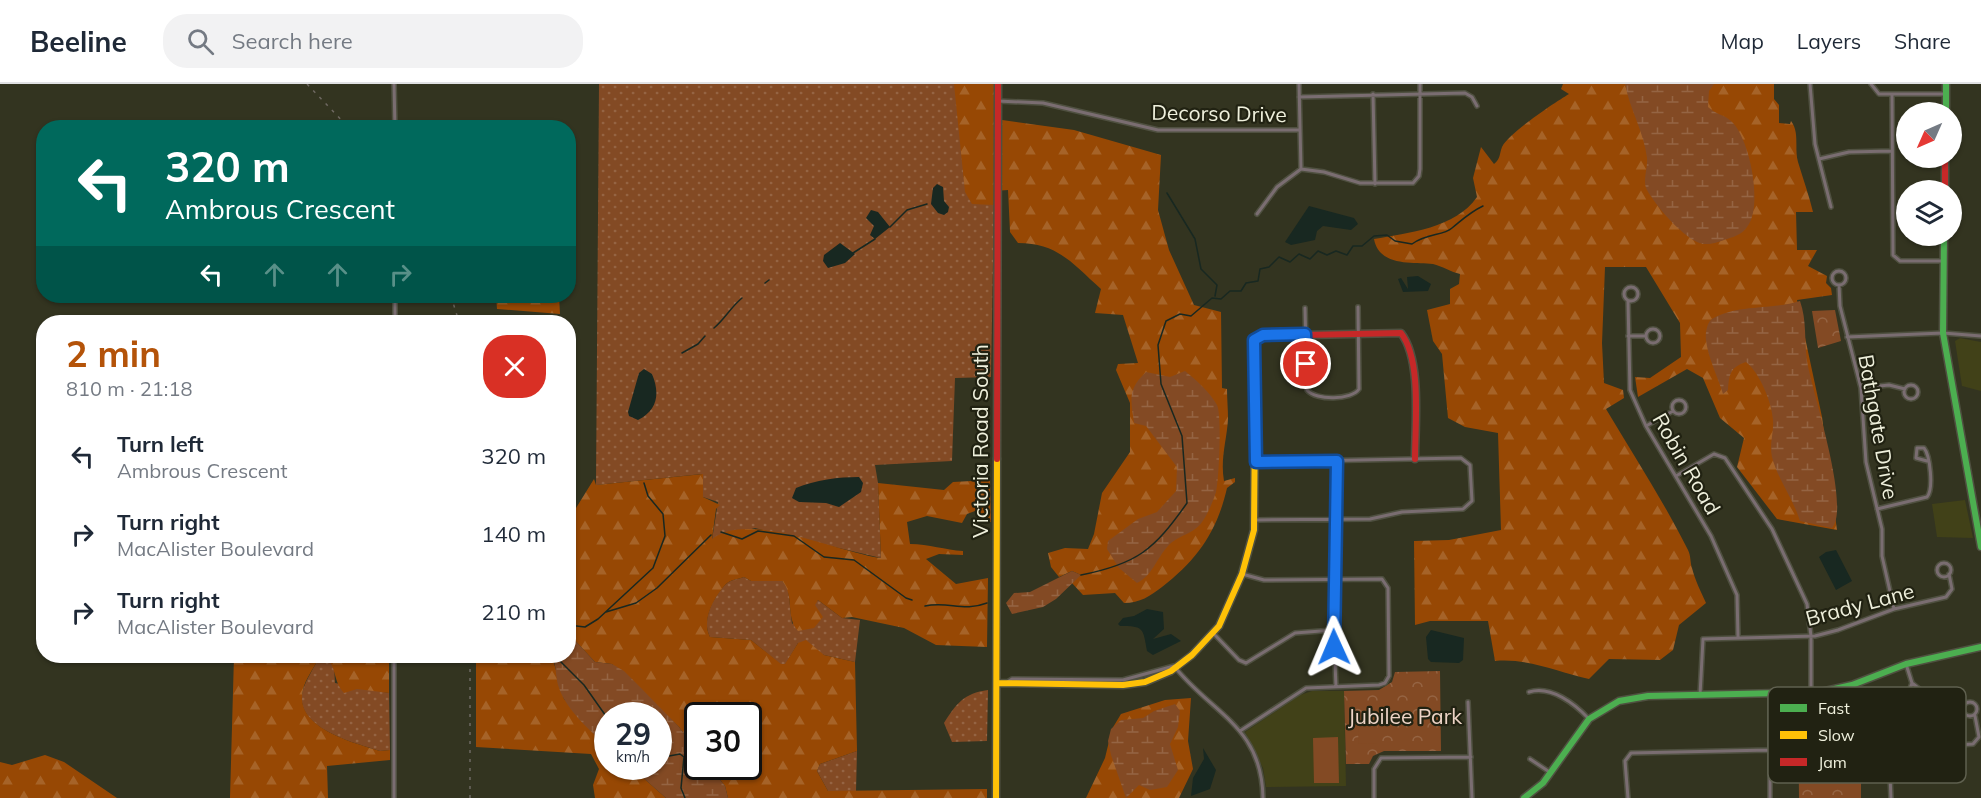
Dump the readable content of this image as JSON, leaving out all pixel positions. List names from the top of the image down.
{
  "streets": {
    "street": [
      "Decorso Drive",
      "Bathgate Drive",
      "Victoria Road South",
      "Robin Road",
      "Brady Lane"
    ]
  },
  "crossings": [
    ["Decorso Drive", "Victoria Road South"],
    ["Bathgate Drive", "Brady Lane"],
    ["Robin Road", "Brady Lane"]
  ],
  "parks": ["Jubilee Park"],
  "legend": ["Fast", "Slow", "Jam"],
  "north": "bottom left",
  "page": {
    "header": "Beeline",
    "search": "Search here",
    "nav": ["Map", "Layers", "Share"],
    "turn": ["320 m", "Ambrous Crescent"],
    "heading": ["2 min", "810 m · 21:18"],
    "list": [
      {
        "name": "Turn left",
        "note": "Ambrous Crescent",
        "value": "320 m"
      },
      {
        "name": "Turn right",
        "note": "MacAlister Boulevard",
        "value": "140 m"
      },
      {
        "name": "Turn right",
        "note": "MacAlister Boulevard",
        "value": "210 m"
      }
    ],
    "speed": "29 km/h",
    "limit": "30"
  }
}
